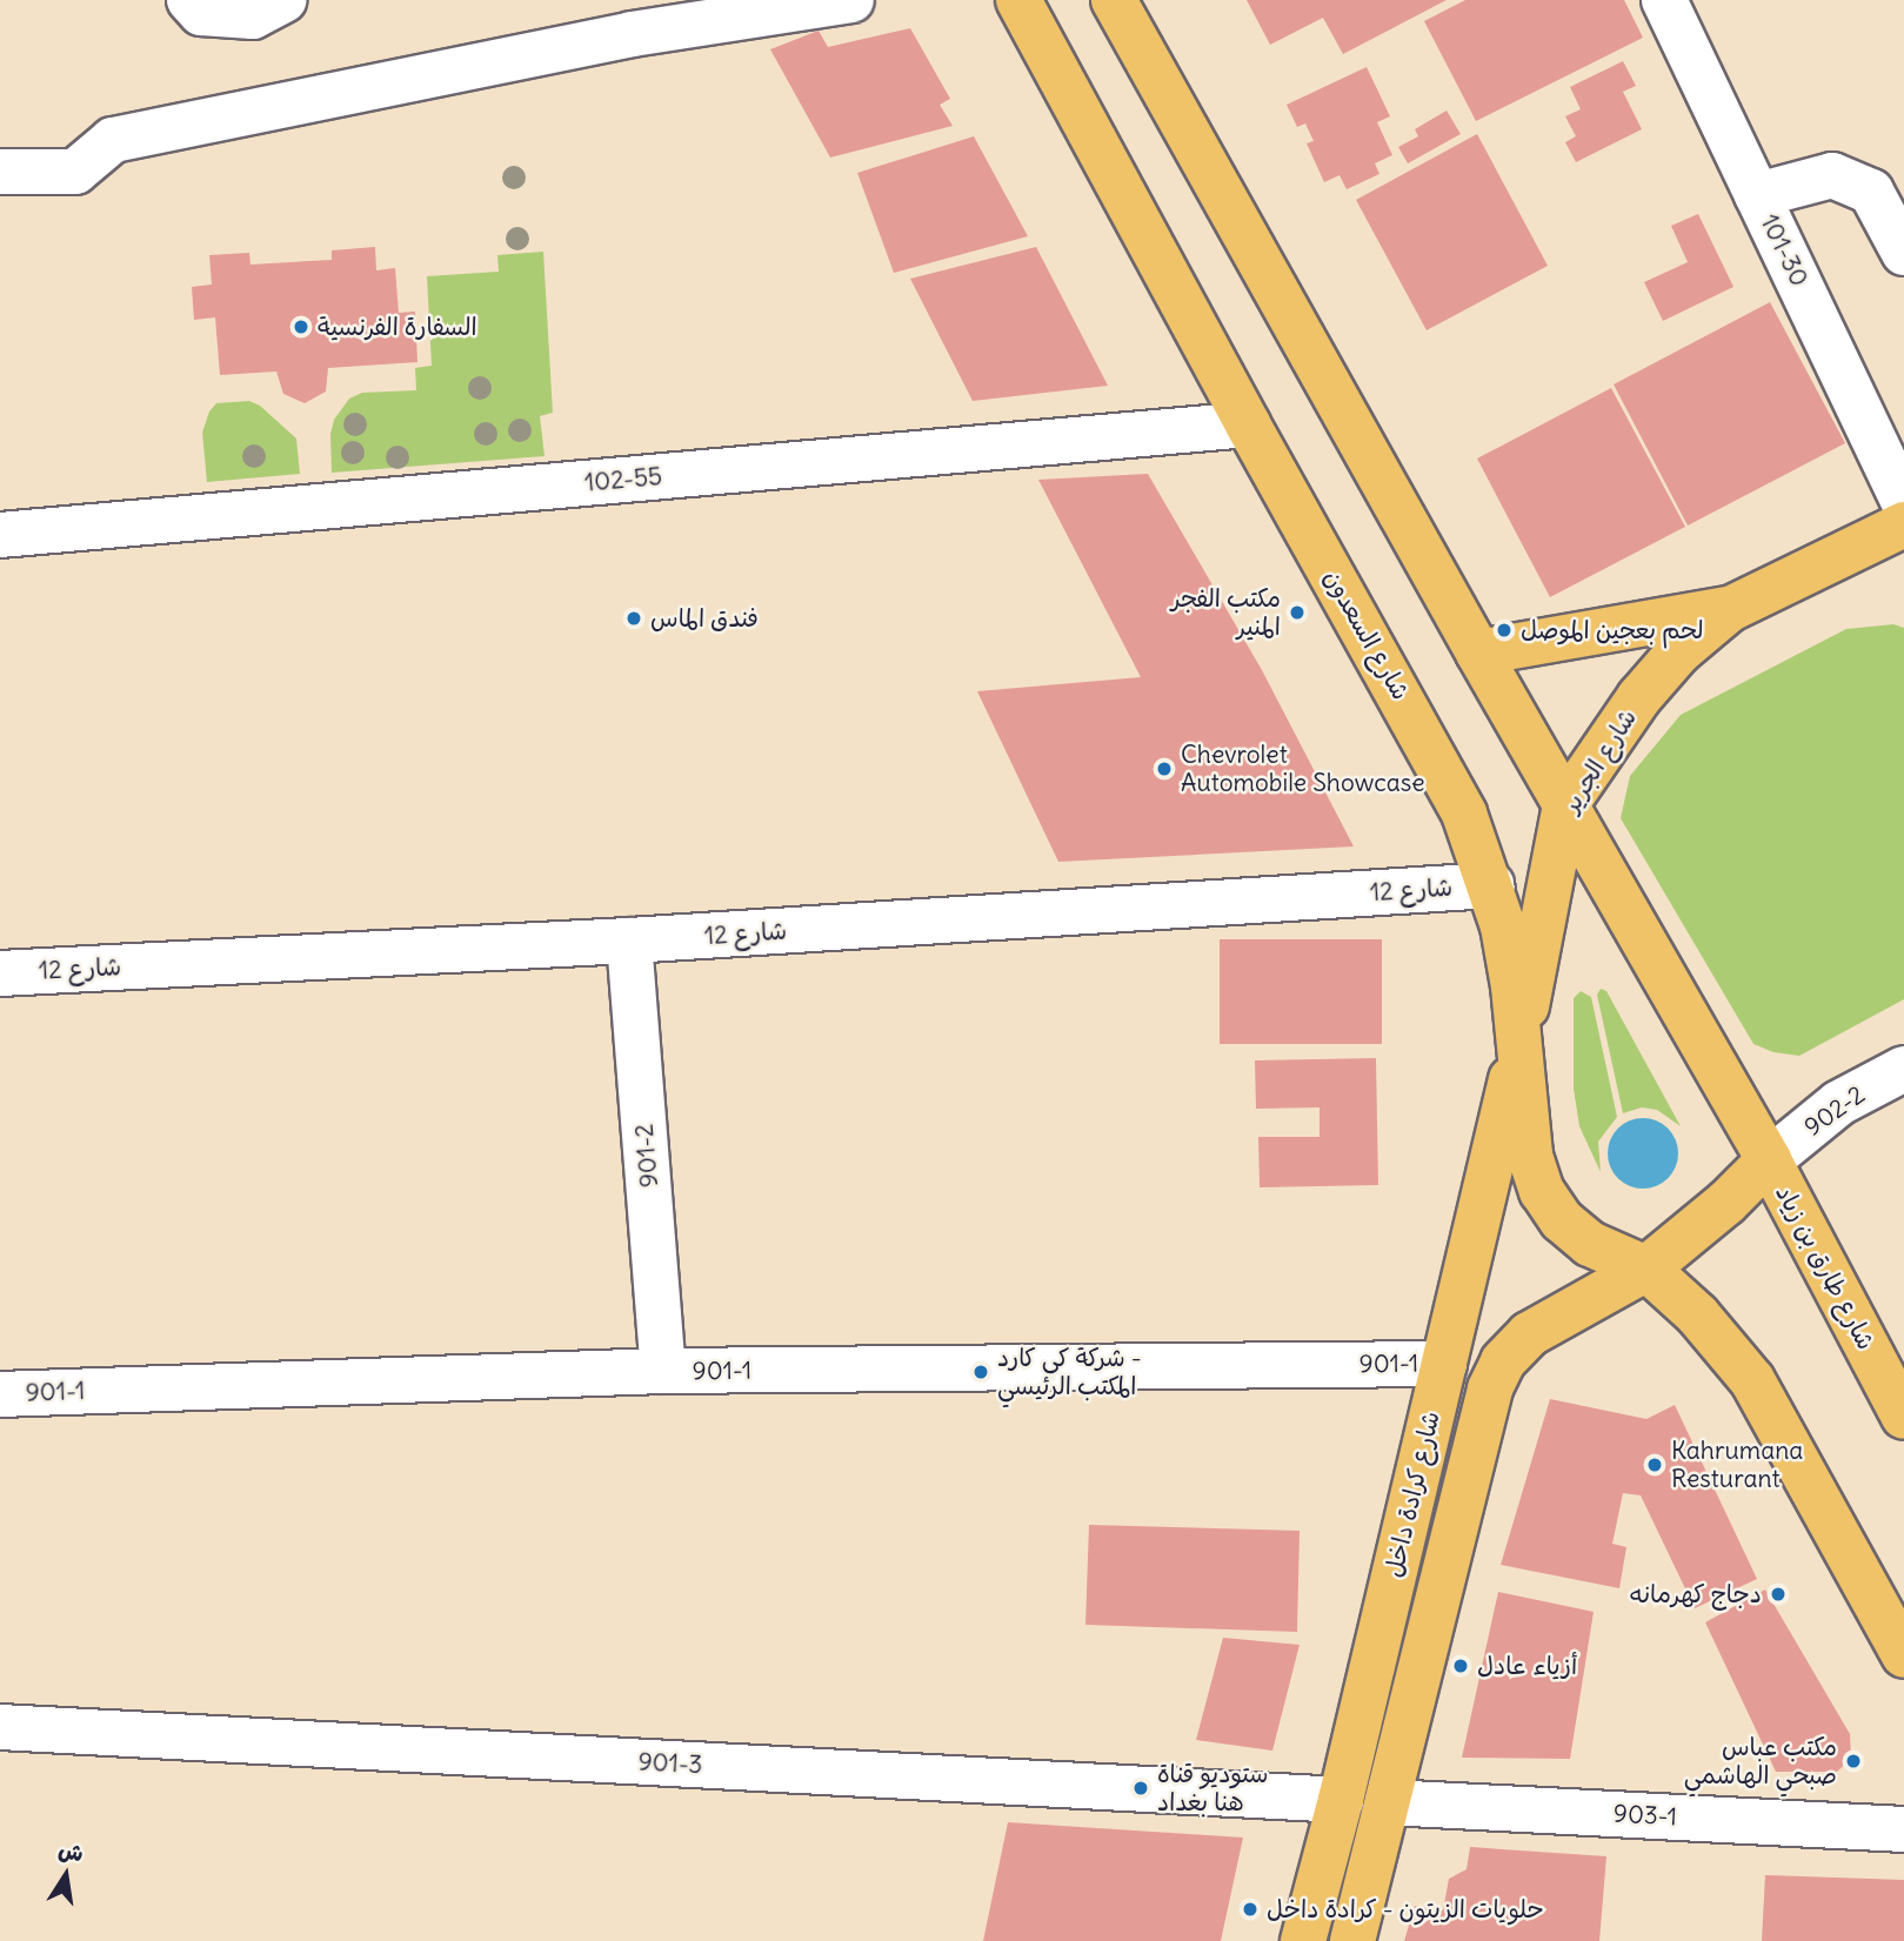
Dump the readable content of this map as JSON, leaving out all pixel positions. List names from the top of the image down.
{
  "streets": {
    "main road": [
      "شارع السعدون",
      "شارع الجرير",
      "شارع طارق بن زياد",
      "شارع كرادة داخل"
    ],
    "street": [
      "101-30",
      "102-55",
      "شارع 12",
      "902-2",
      "901-2",
      "901-1",
      "901-3",
      "903-1"
    ]
  },
  "crossings": [
    ["102-55", "شارع السعدون"],
    ["شارع السعدون", "شارع الجرير"],
    ["شارع السعدون", "شارع 12"],
    ["شارع السعدون", "شارع كرادة داخل"],
    ["شارع الجرير", "شارع كرادة داخل"],
    ["شارع 12", "901-2"],
    ["902-2", "شارع طارق بن زياد"],
    ["902-2", "شارع كرادة داخل"],
    ["901-2", "901-1"],
    ["شارع طارق بن زياد", "شارع كرادة داخل"],
    ["901-1", "شارع كرادة داخل"],
    ["شارع كرادة داخل", "901-3"],
    ["شارع كرادة داخل", "903-1"]
  ],
  "places": [
    "السفارة الفرنسية",
    "مكتب الفجر المنير",
    "فندق الماس",
    "لحم بعجين الموصل",
    "Chevrolet Automobile Showcase",
    "شركة كي كارد - المكتب الرئيسي",
    "Kahrumana Resturant",
    "دجاج كهرمانه",
    "أزياء عادل",
    "مكتب عباس صبحي الهاشمي",
    "ستوديو قناة هنا بغداد",
    "حلويات الزيتون - كرادة داخل"
  ],
  "north": "top"
}
